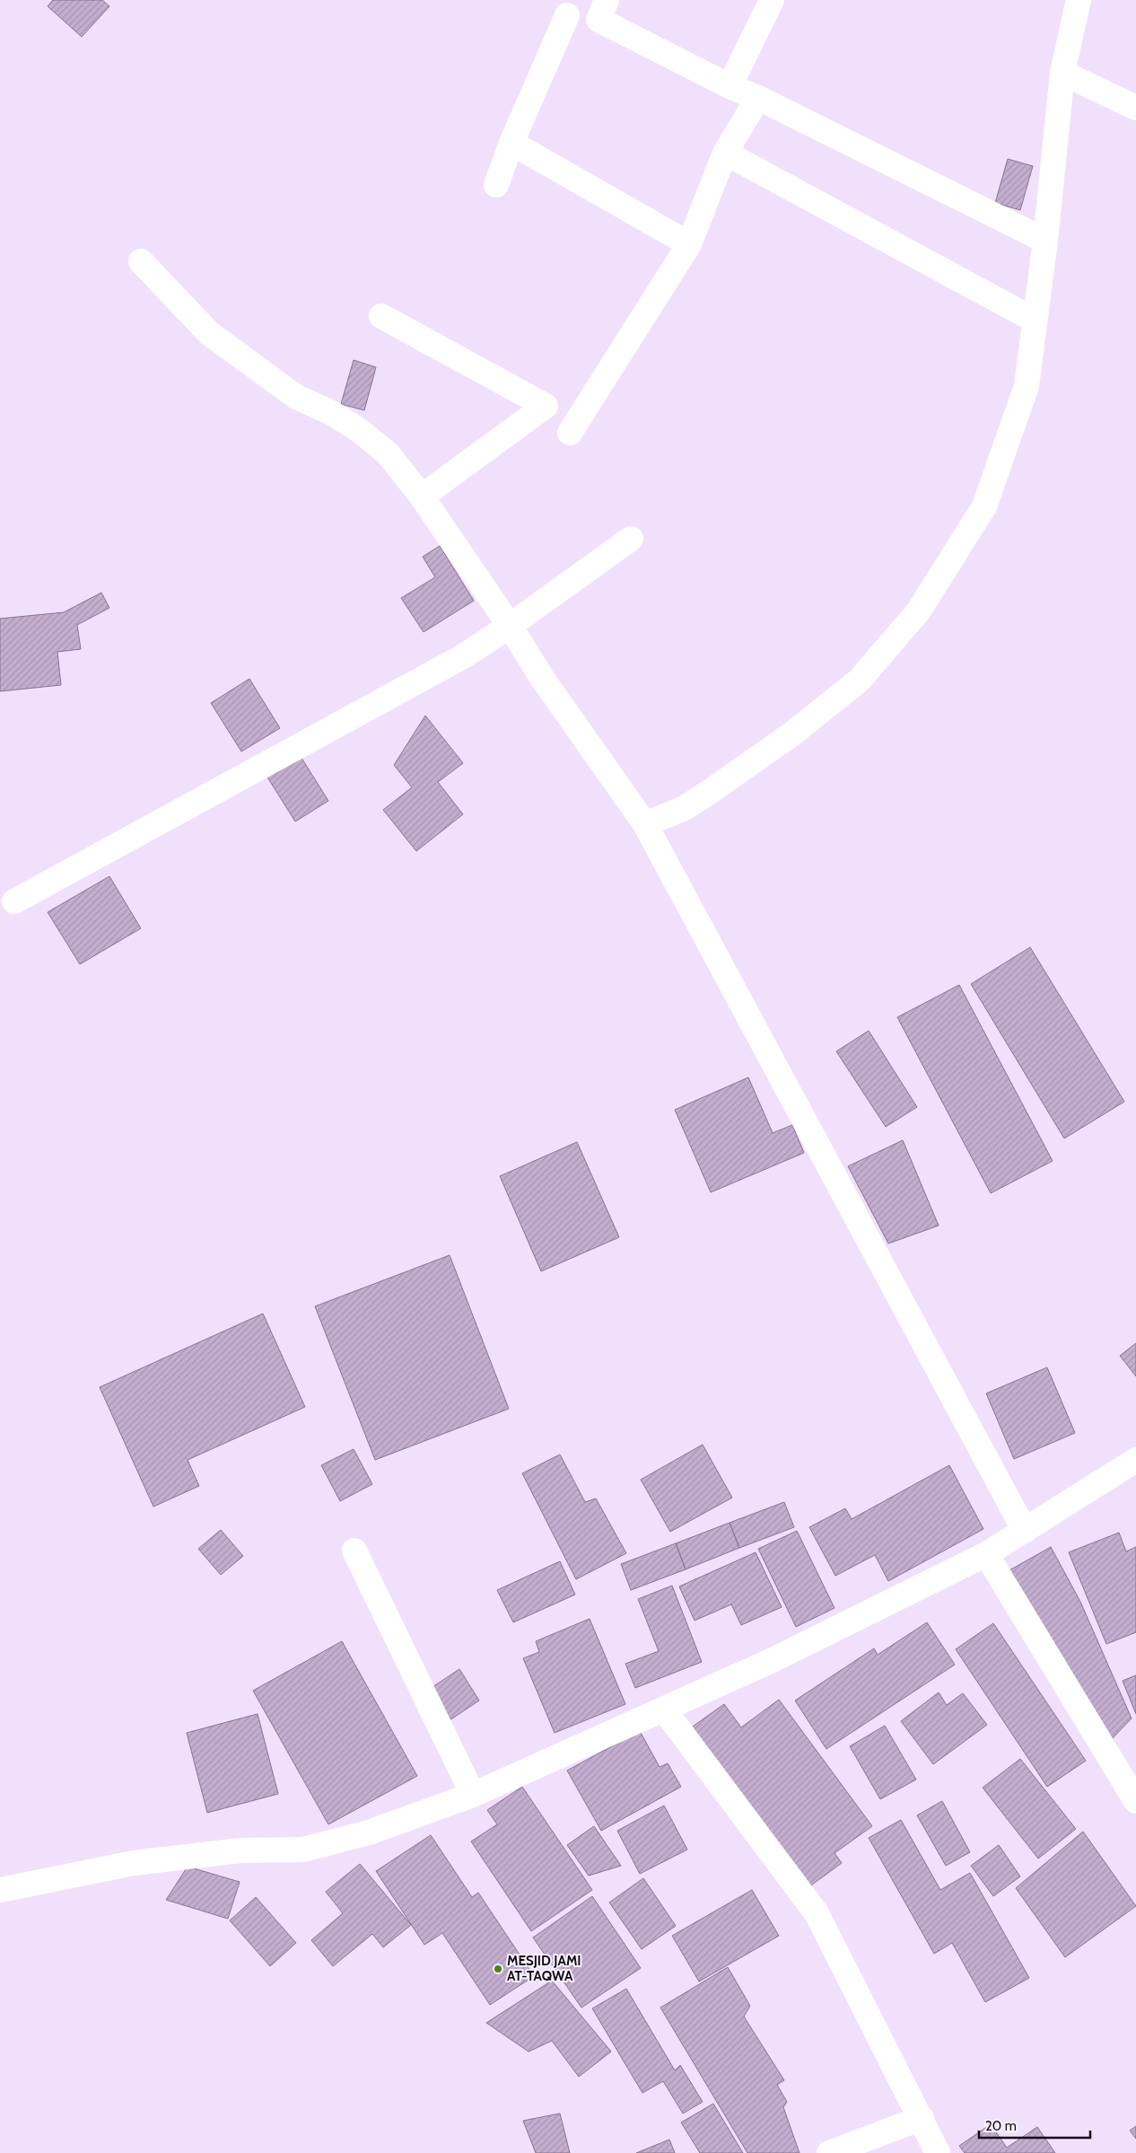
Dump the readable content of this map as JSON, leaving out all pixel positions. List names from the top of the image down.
{
  "places": ["MESJID JAMI AT-TAQWA"],
  "scale_bar": "20 m"
}
